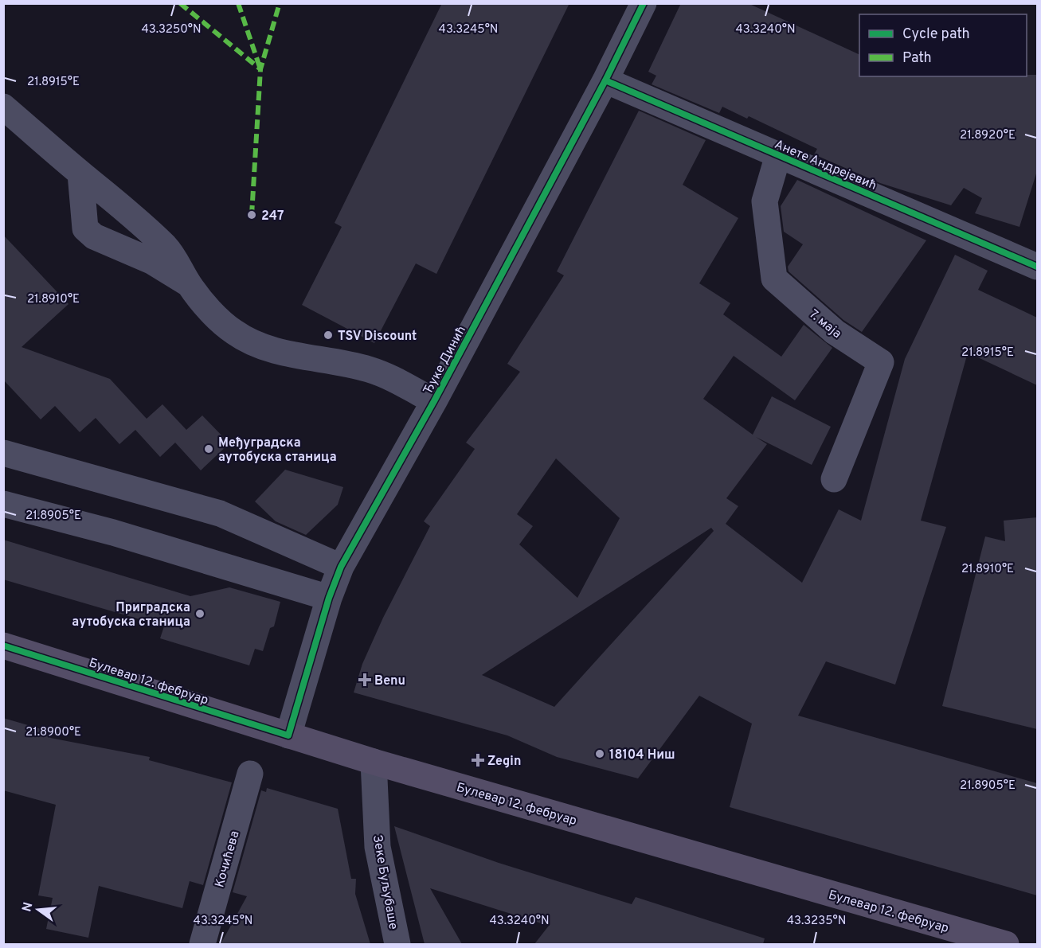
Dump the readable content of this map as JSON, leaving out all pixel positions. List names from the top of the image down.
{
  "streets": {
    "main road": ["Булевар 12. фебруар"],
    "street": [
      "Анете Андрејевић",
      "7. маја",
      "Ђуке Динић",
      "Кочићева",
      "Зеке Буљубаше"
    ]
  },
  "crossings": [
    ["Анете Андрејевић", "7. маја"],
    ["Анете Андрејевић", "Ђуке Динић"],
    ["Ђуке Динић", "Булевар 12. фебруар"],
    ["Булевар 12. фебруар", "Зеке Буљубаше"]
  ],
  "places": {
    "other": [
      "247",
      "TSV Discount",
      "Међуградска аутобуска станица",
      "Приградска аутобуска станица",
      "18104 Ниш"
    ],
    "health": ["Benu", "Zegin"]
  },
  "legend": ["Cycle path", "Path"],
  "north": "left",
  "coordinates": [
    "43.3250°N",
    "43.3245°N",
    "43.3240°N",
    "21.8915°E",
    "21.8920°E",
    "21.8910°E",
    "21.8905°E",
    "21.8900°E",
    "43.3235°N"
  ]
}
